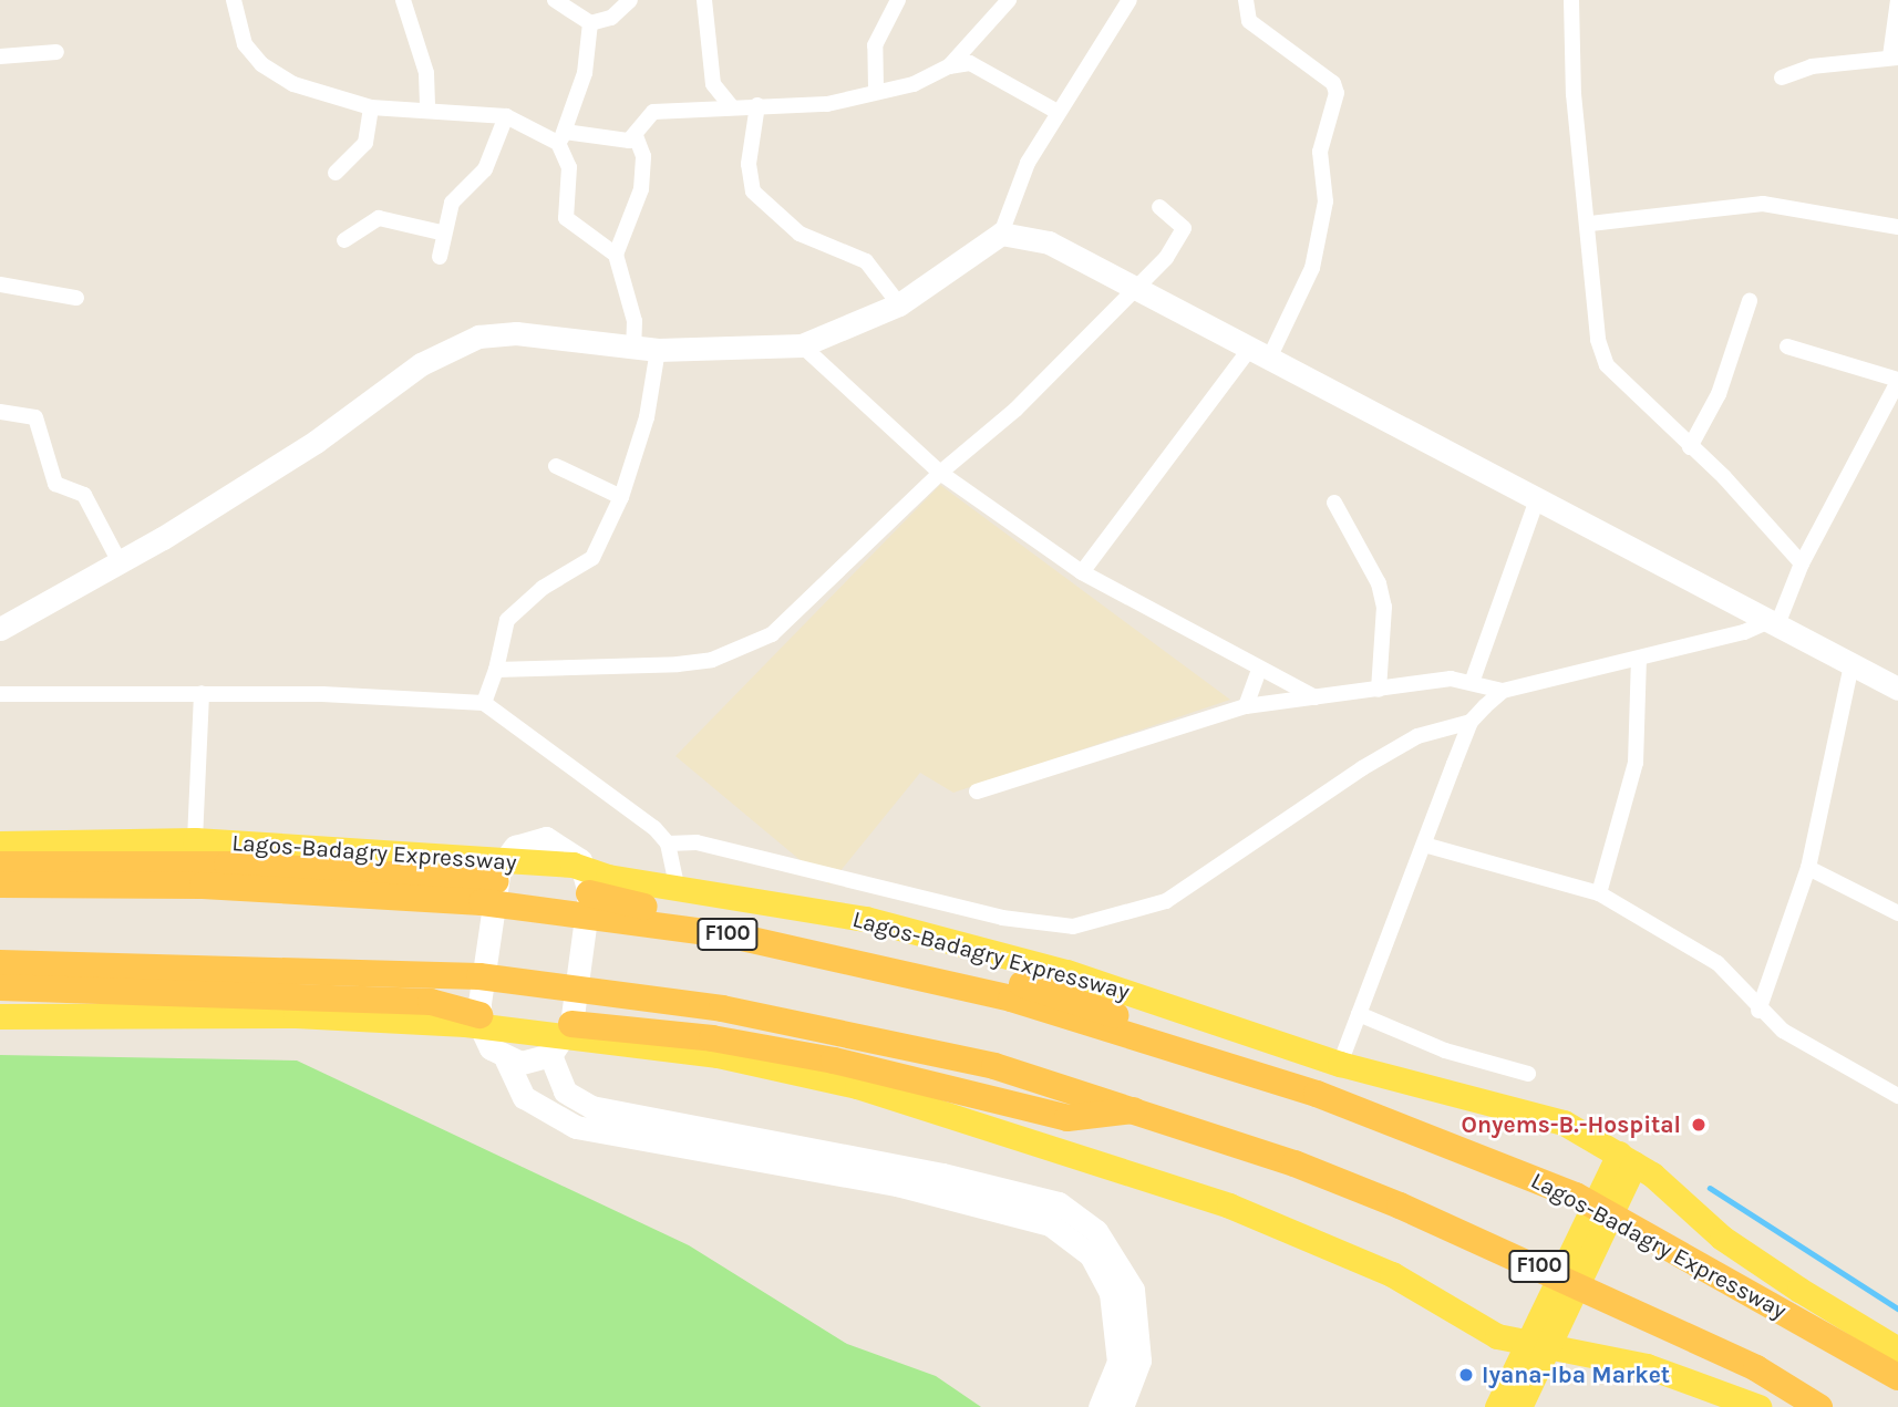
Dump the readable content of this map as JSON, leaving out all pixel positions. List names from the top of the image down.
{
  "streets": {
    "highway": ["Lagos-Badagry Expressway", "F100"]
  },
  "places": ["Onyems-B.-Hospital", "Iyana-Iba Market"]
}
